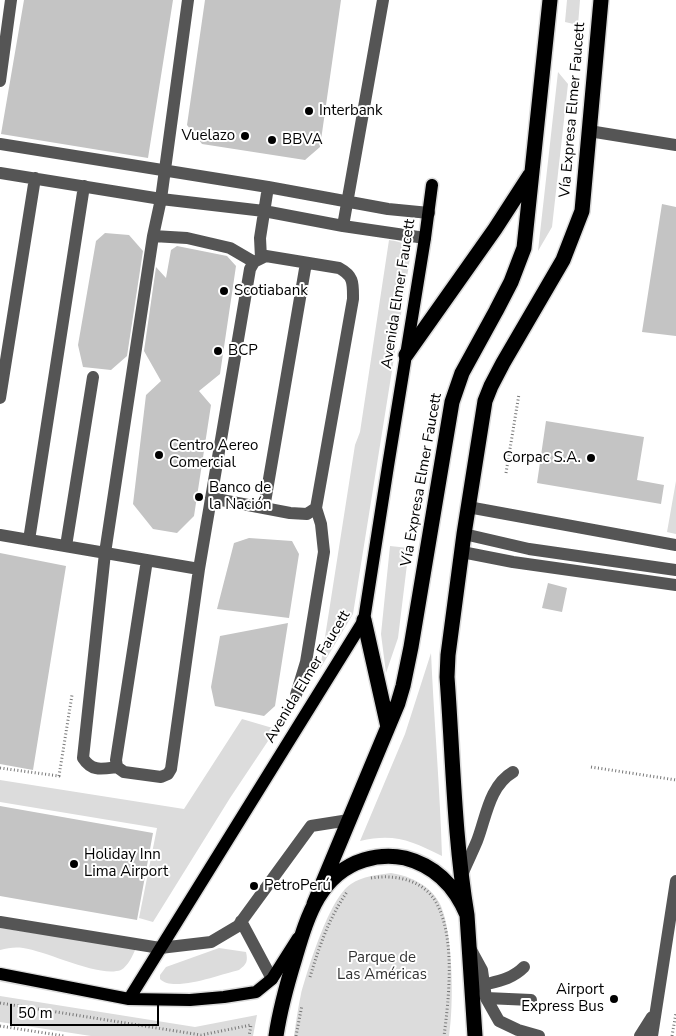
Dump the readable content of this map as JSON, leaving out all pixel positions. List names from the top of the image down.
{
  "streets": {
    "highway": ["Vía Expresa Elmer Faucett"],
    "main road": ["Avenida Elmer Faucett"]
  },
  "parks": ["Parque de Las Américas"],
  "places": [
    "Interbank",
    "Vuelazo",
    "BBVA",
    "Scotiabank",
    "BCP",
    "Centro Aereo Comercial",
    "Corpac S.A.",
    "Banco de la Nación",
    "Holiday Inn Lima Airport",
    "PetroPerú",
    "Airport Express Bus"
  ],
  "scale_bar": "50 m"
}
